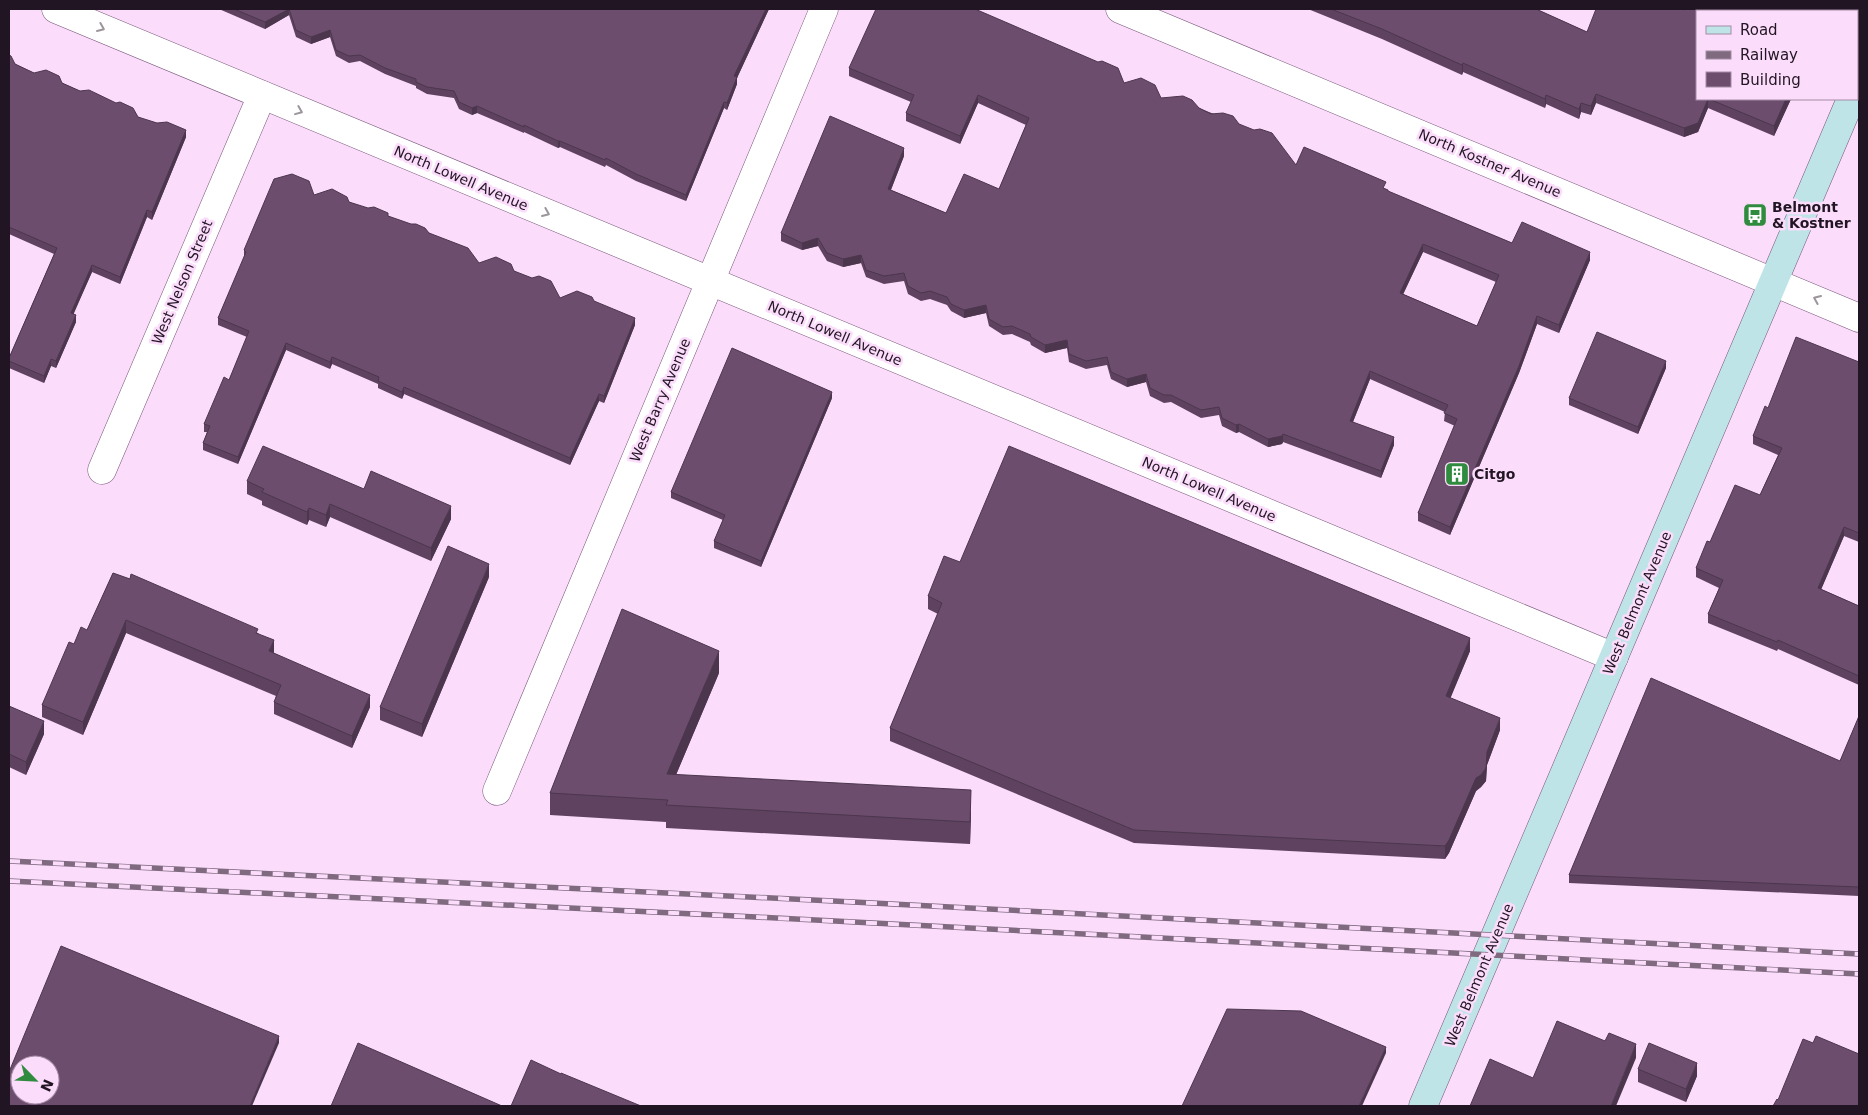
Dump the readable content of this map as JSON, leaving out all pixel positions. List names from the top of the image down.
{
  "streets": {
    "main road": ["West Belmont Avenue"],
    "street": [
      "North Kostner Avenue",
      "North Lowell Avenue",
      "West Nelson Street",
      "West Barry Avenue"
    ]
  },
  "crossings": [
    ["North Kostner Avenue", "West Belmont Avenue"],
    ["North Lowell Avenue", "West Nelson Street"],
    ["North Lowell Avenue", "West Barry Avenue"],
    ["North Lowell Avenue", "West Belmont Avenue"]
  ],
  "one_way": ["North Lowell Avenue"],
  "places": {
    "bus stop": ["Belmont & Kostner"],
    "building": ["Citgo"]
  },
  "legend": ["Road", "Railway", "Building"],
  "north": "bottom right"
}
